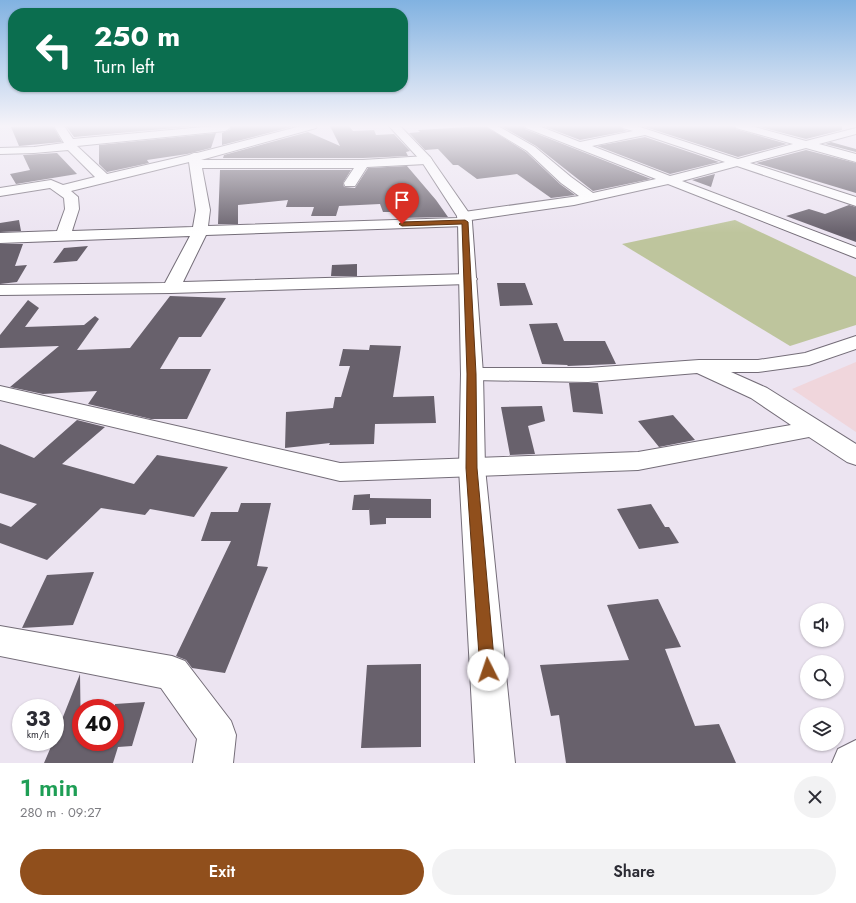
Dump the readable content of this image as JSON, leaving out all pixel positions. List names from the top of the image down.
{
  "page": {
    "turn": ["250 m", "Turn left"],
    "speed": "33 km/h",
    "limit": "40",
    "heading": ["1 min", "280 m · 09:27"],
    "buttons": ["Exit", "Share"]
  }
}
